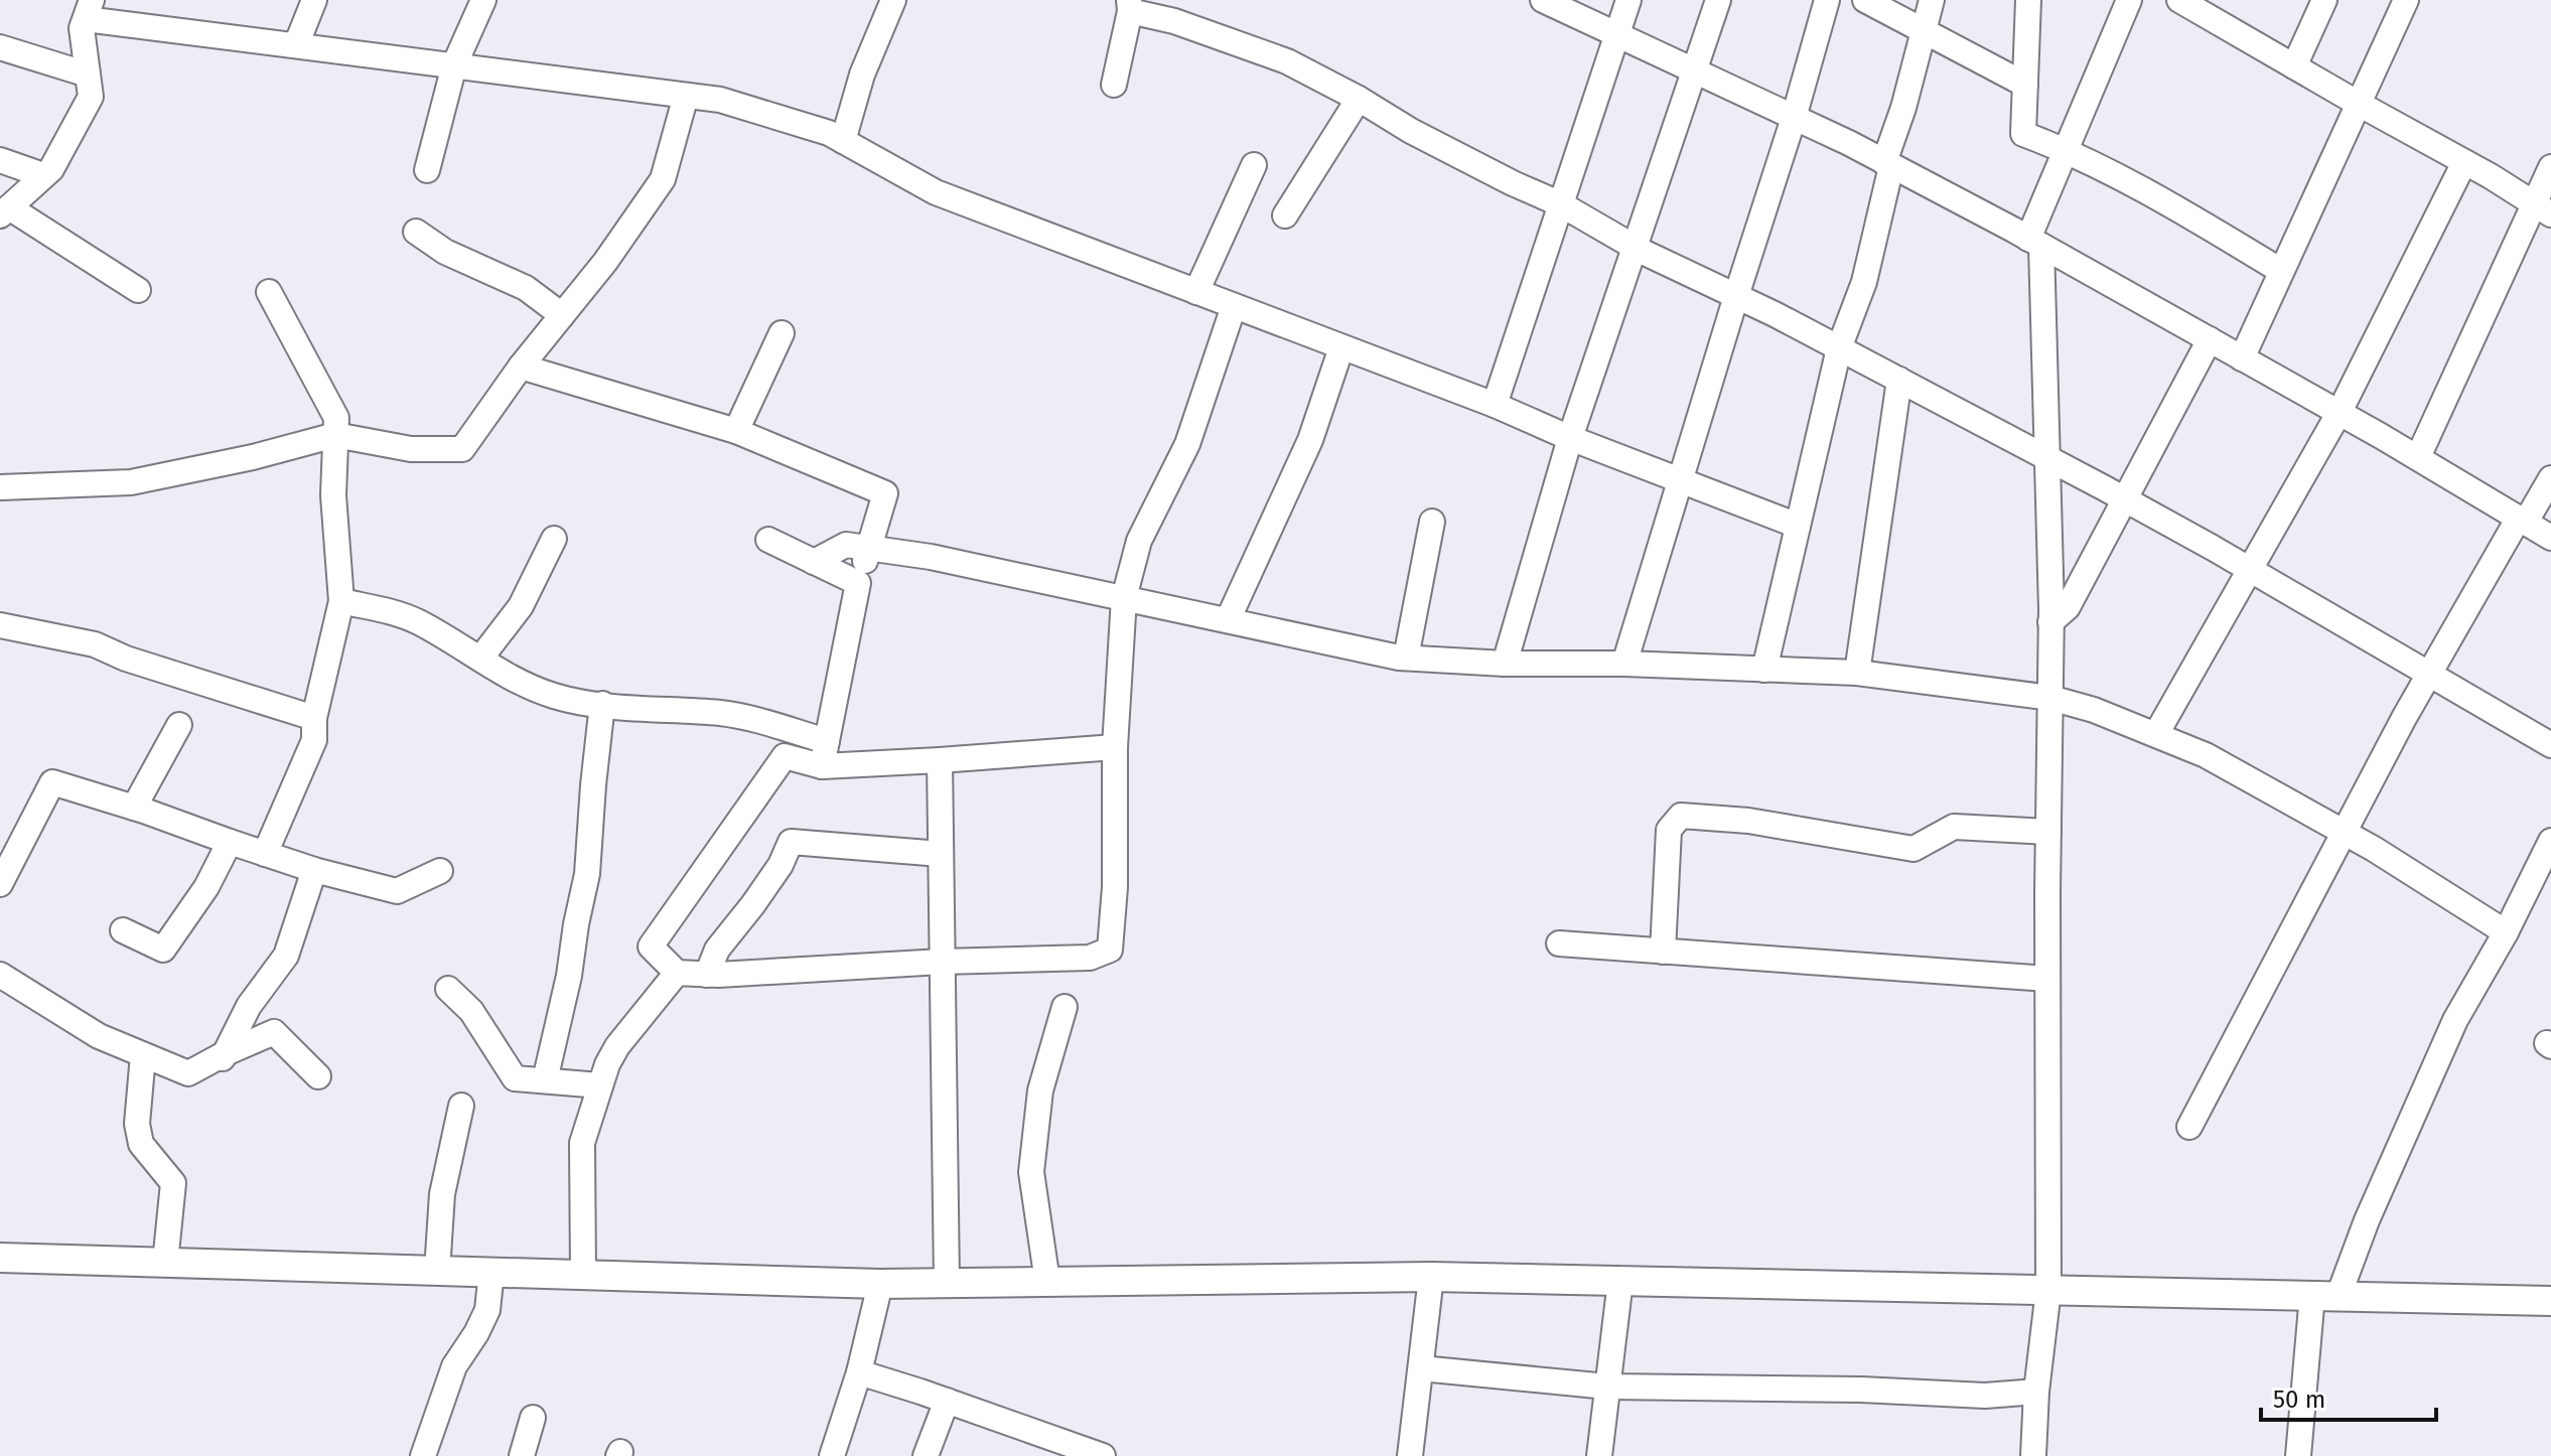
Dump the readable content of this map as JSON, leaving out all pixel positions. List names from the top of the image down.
{
  "scale_bar": "50 m"
}
